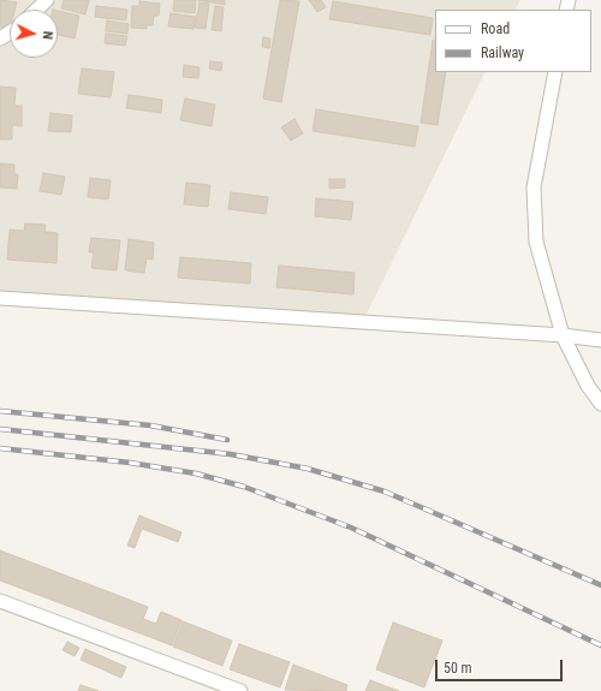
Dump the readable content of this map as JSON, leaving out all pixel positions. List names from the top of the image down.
{
  "legend": ["Road", "Railway"],
  "scale_bar": "50 m",
  "north": "right"
}
